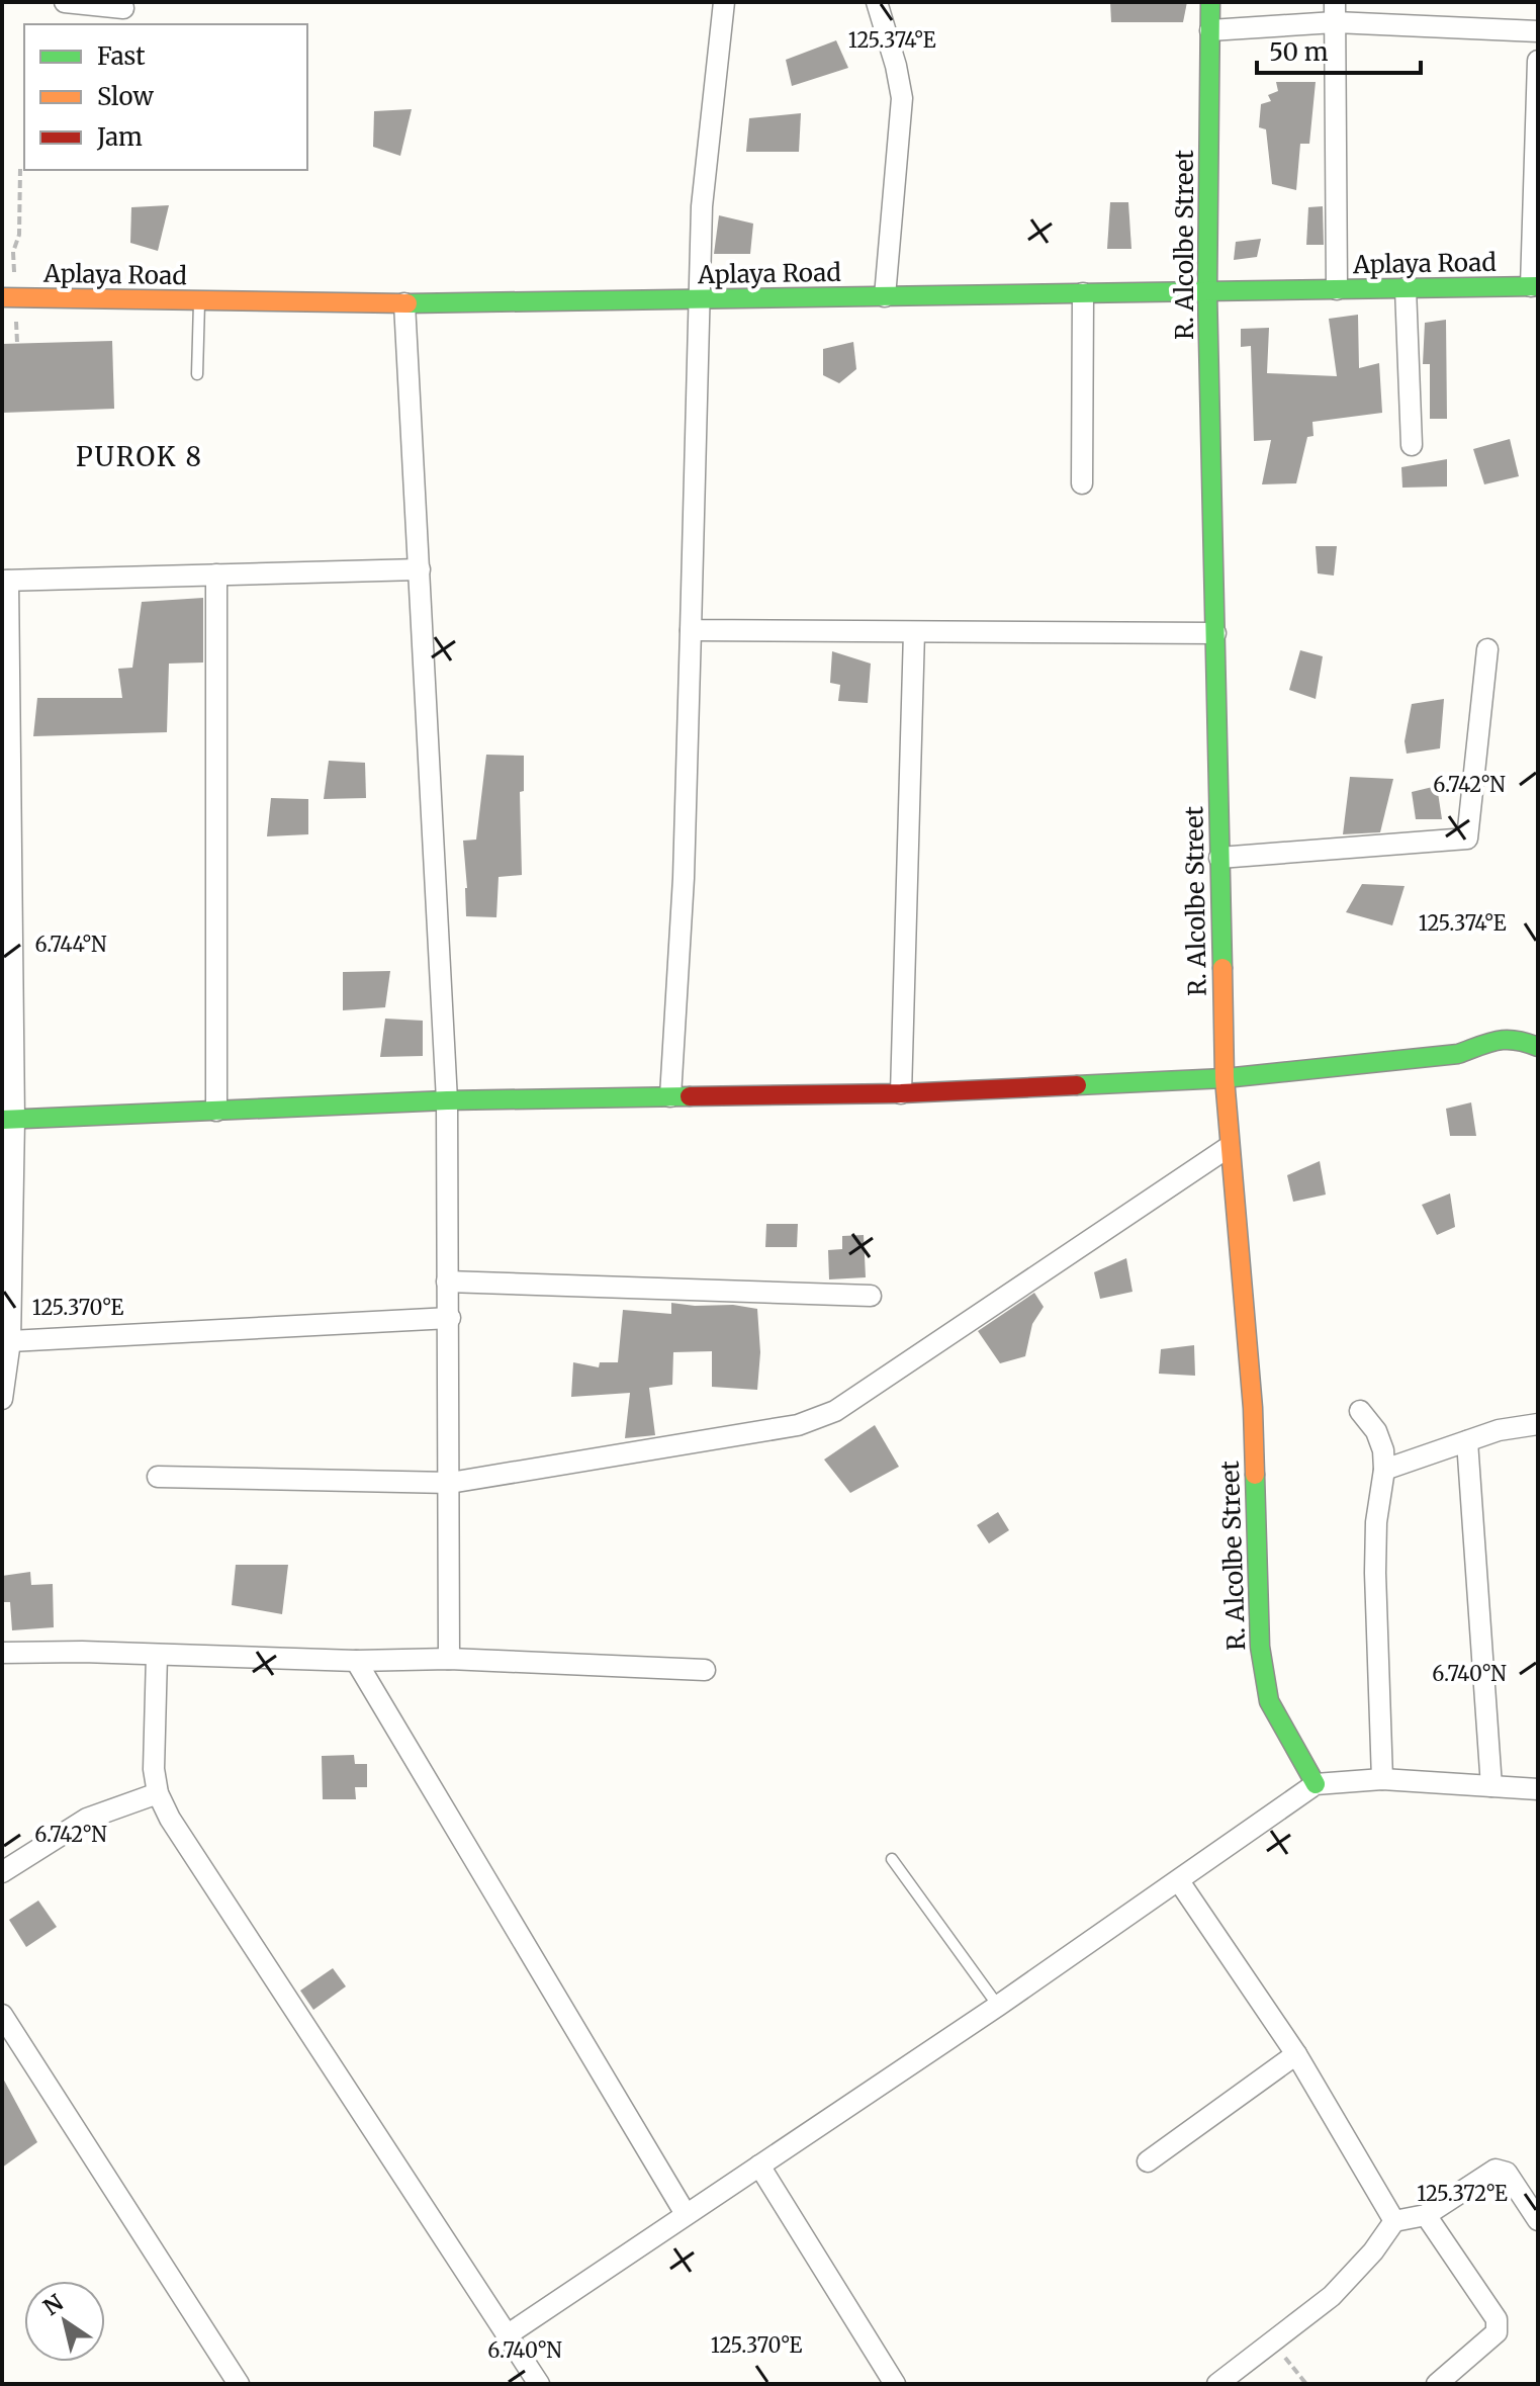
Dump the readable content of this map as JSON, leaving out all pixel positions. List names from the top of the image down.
{
  "streets": {
    "street": ["R. Alcolbe Street", "Aplaya Road"]
  },
  "crossings": [
    ["R. Alcolbe Street", "Aplaya Road"]
  ],
  "districts": ["PUROK 8"],
  "legend": ["Fast", "Slow", "Jam"],
  "scale_bar": "50 m",
  "north": "top left",
  "coordinates": [
    "125.374°E",
    "6.742°N",
    "6.744°N",
    "125.370°E",
    "6.740°N",
    "125.372°E"
  ]
}
